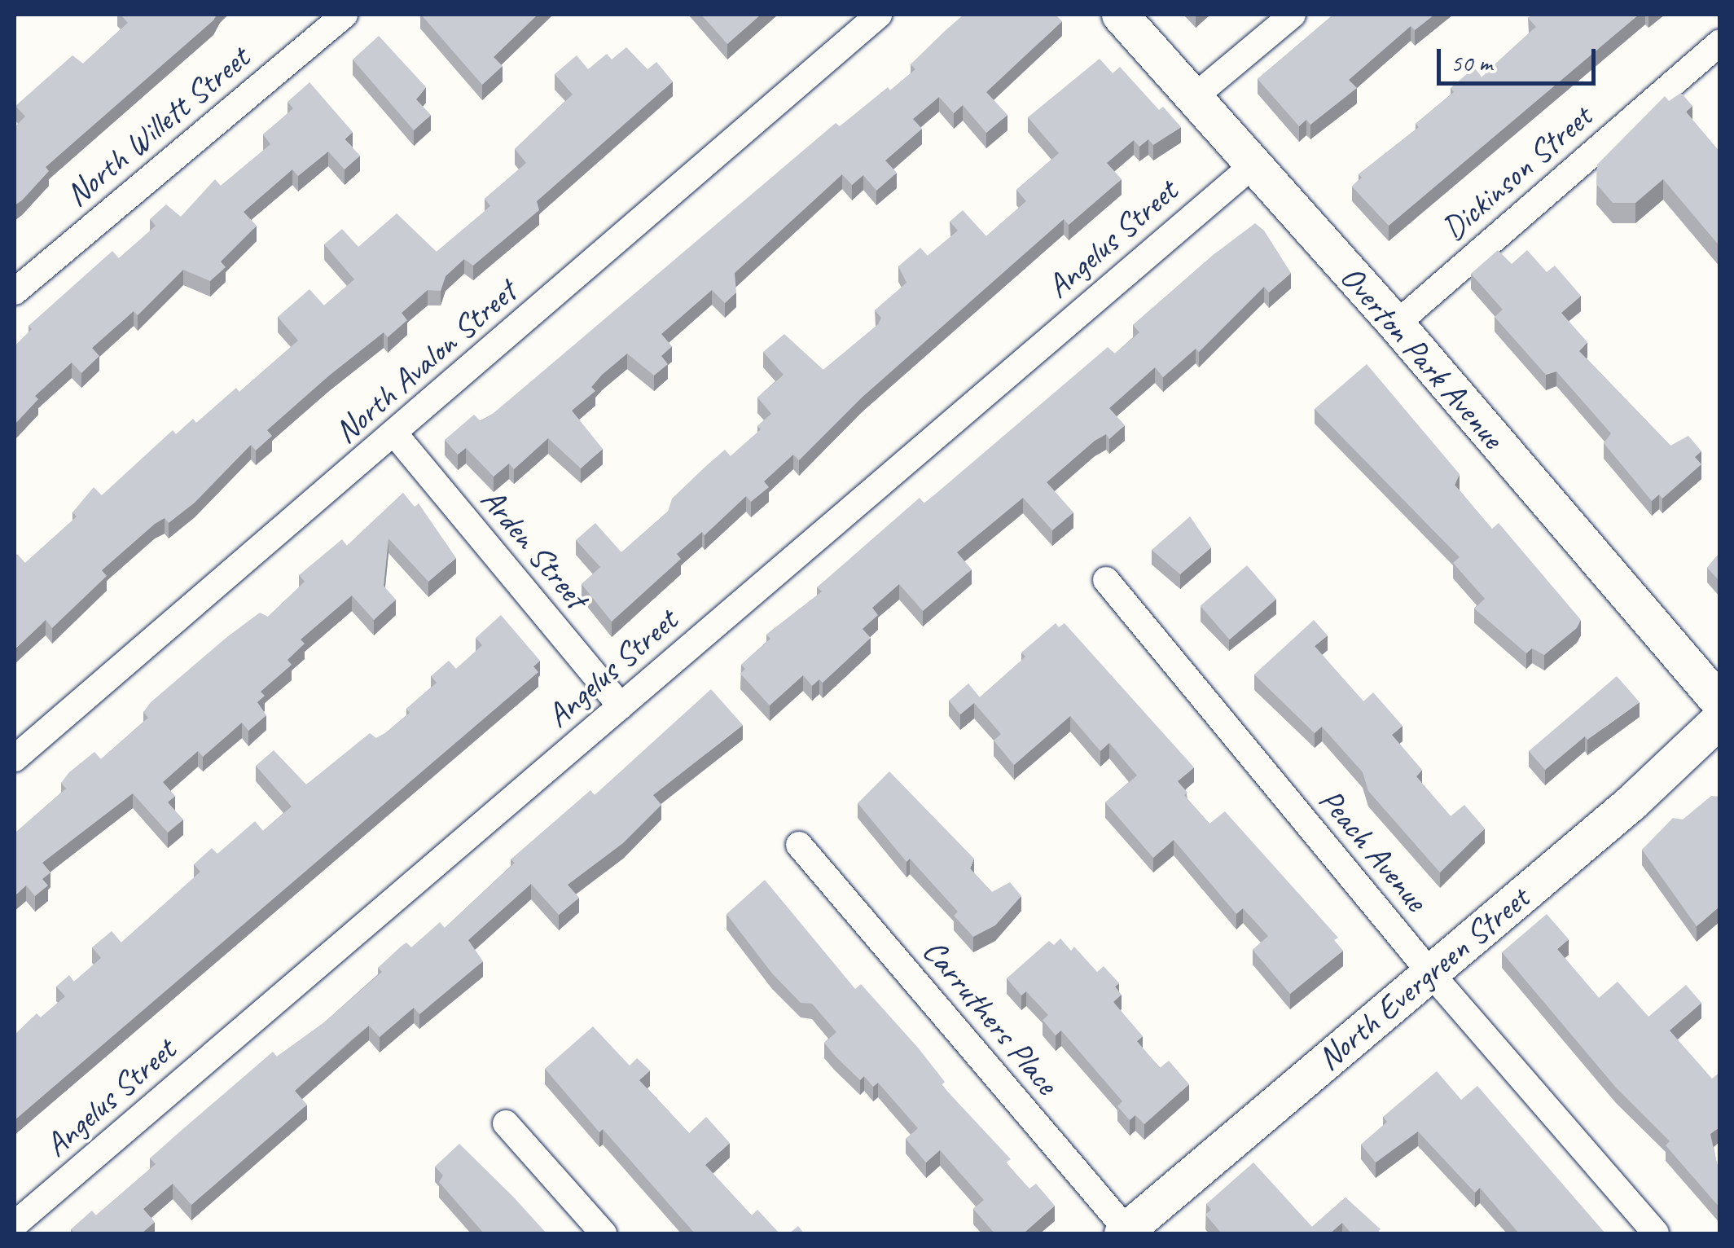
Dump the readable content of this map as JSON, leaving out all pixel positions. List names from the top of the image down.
{
  "streets": {
    "street": [
      "North Willett Street",
      "Dickinson Street",
      "Angelus Street",
      "Overton Park Avenue",
      "North Avalon Street",
      "Arden Street",
      "Peach Avenue",
      "North Evergreen Street",
      "Carruthers Place"
    ]
  },
  "crossings": [
    ["Dickinson Street", "Overton Park Avenue"],
    ["Angelus Street", "Overton Park Avenue"],
    ["Angelus Street", "Arden Street"],
    ["North Avalon Street", "Arden Street"],
    ["Peach Avenue", "North Evergreen Street"],
    ["North Evergreen Street", "Carruthers Place"]
  ],
  "scale_bar": "50 m"
}
